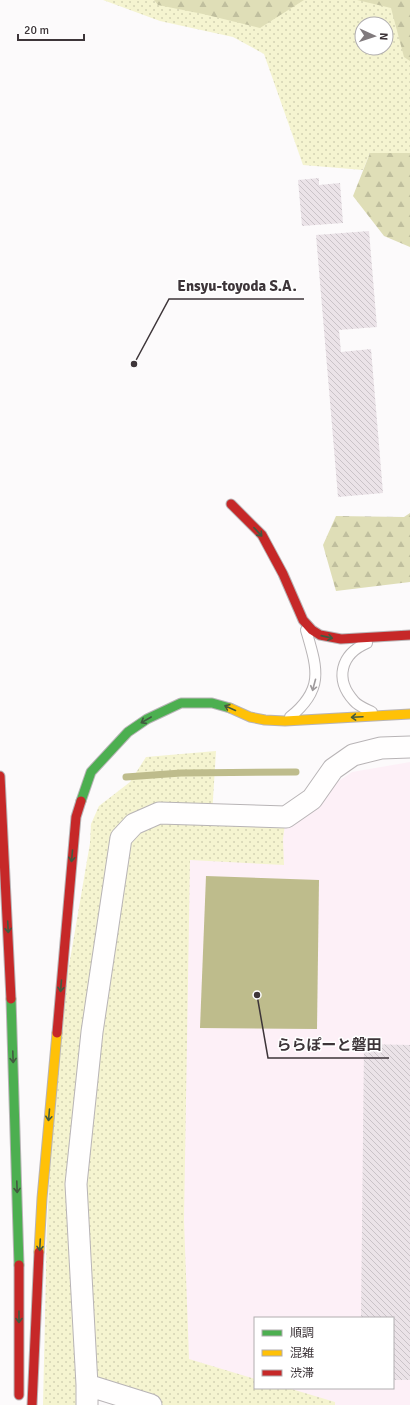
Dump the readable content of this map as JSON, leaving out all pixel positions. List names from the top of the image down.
{
  "places": ["Ensyu-toyoda S.A.", "ららぽーと磐田"],
  "legend": ["順調", "混雑", "渋滞"],
  "scale_bar": "20 m",
  "north": "right"
}
